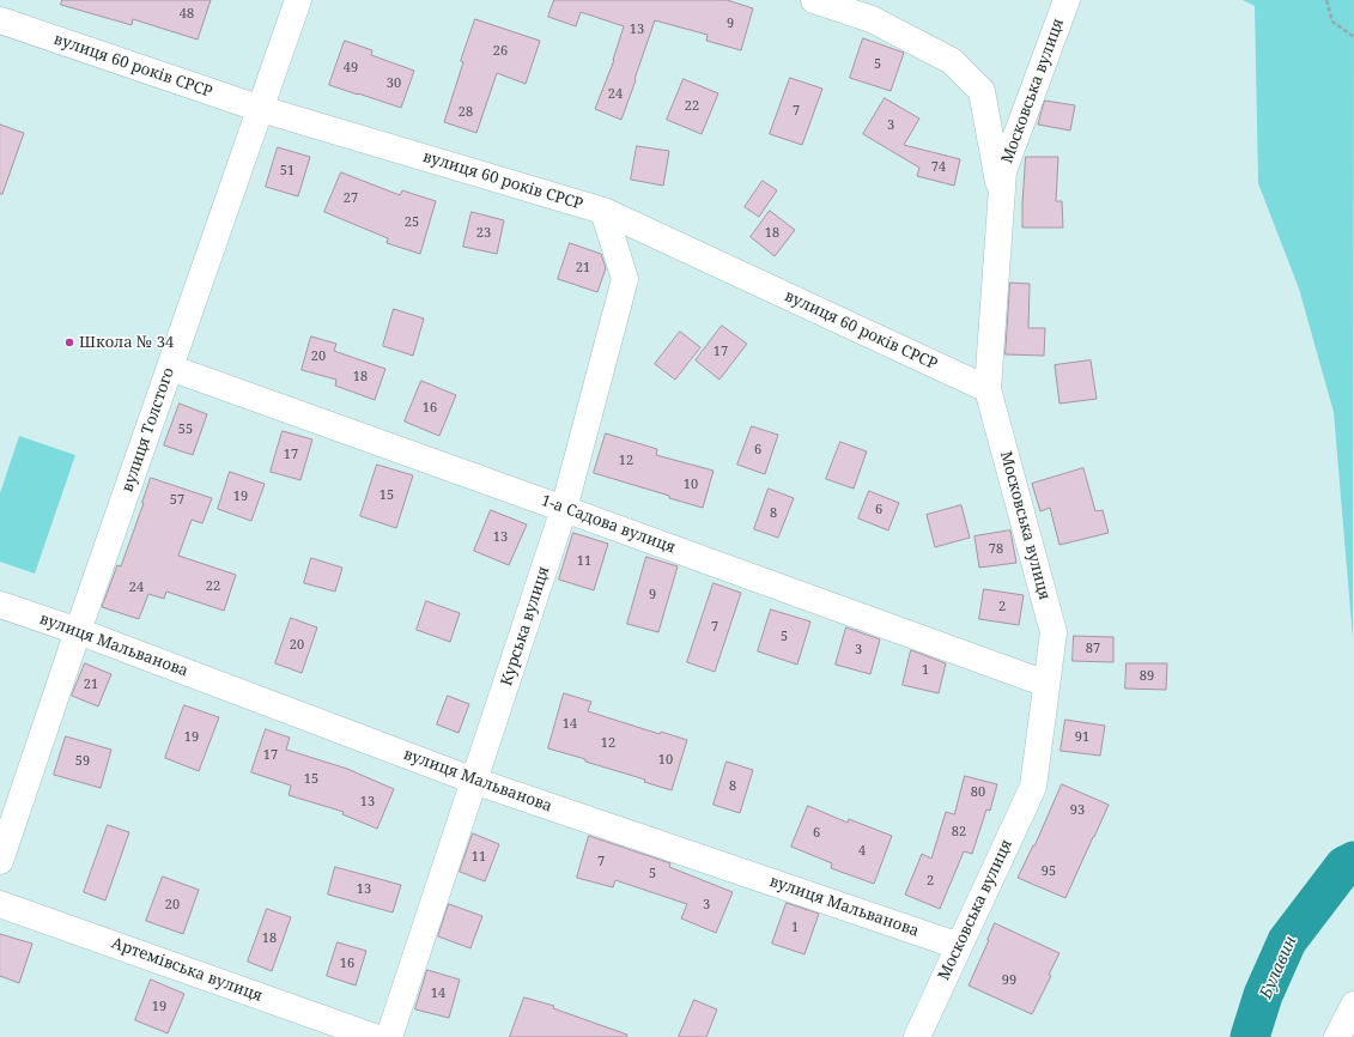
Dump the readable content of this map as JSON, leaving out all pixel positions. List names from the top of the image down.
{
  "streets": {
    "street": [
      "вулиця 60 років СРСР",
      "Московська вулиця",
      "вулиця Толстого",
      "1-а Садова вулиця",
      "Курська вулиця",
      "вулиця Мальванова",
      "Артемівська вулиця"
    ]
  },
  "crossings": [
    ["вулиця 60 років СРСР", "Московська вулиця"],
    ["вулиця 60 років СРСР", "вулиця Толстого"],
    ["вулиця 60 років СРСР", "Курська вулиця"],
    ["Московська вулиця", "1-а Садова вулиця"],
    ["Московська вулиця", "вулиця Мальванова"],
    ["вулиця Толстого", "1-а Садова вулиця"],
    ["вулиця Толстого", "вулиця Мальванова"],
    ["1-а Садова вулиця", "Курська вулиця"],
    ["Курська вулиця", "вулиця Мальванова"]
  ],
  "water": ["Булавин"],
  "places": ["Школа № 34"],
  "house_numbers": [
    "48",
    "9",
    "13",
    "26",
    "5",
    "49",
    "30",
    "24",
    "22",
    "7",
    "28",
    "3",
    "74",
    "51",
    "27",
    "25",
    "23",
    "18",
    "21",
    "17",
    "20",
    "18",
    "16",
    "55",
    "6",
    "17",
    "12",
    "10",
    "15",
    "19",
    "57",
    "6",
    "8",
    "13",
    "78",
    "11",
    "22",
    "24",
    "9",
    "2",
    "7",
    "5",
    "20",
    "87",
    "3",
    "1",
    "89",
    "21",
    "14",
    "19",
    "91",
    "12",
    "17",
    "10",
    "59",
    "15",
    "8",
    "80",
    "13",
    "93",
    "82",
    "6",
    "4",
    "11",
    "7",
    "95",
    "5",
    "2",
    "13",
    "20",
    "3",
    "1",
    "18",
    "16",
    "99",
    "14",
    "19"
  ]
}
